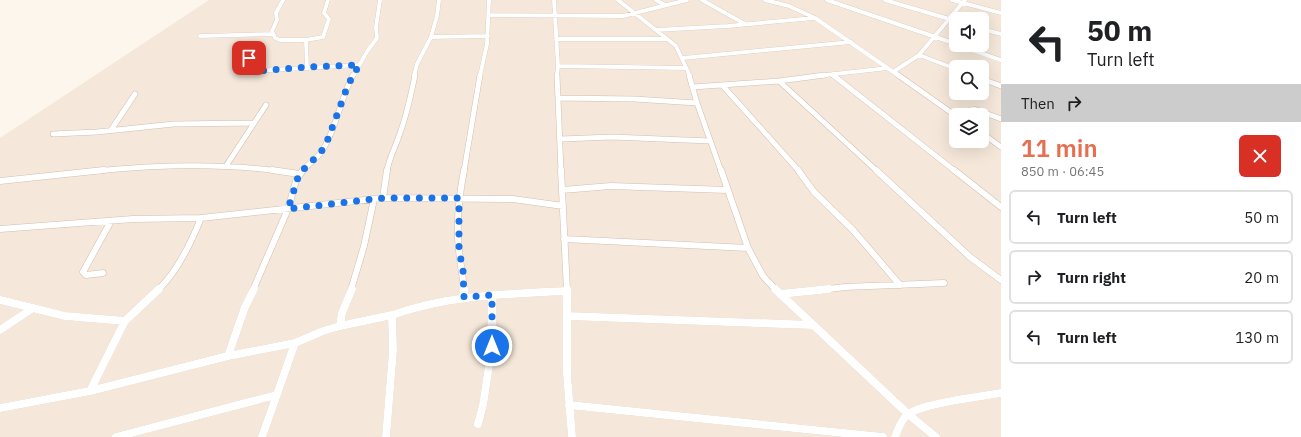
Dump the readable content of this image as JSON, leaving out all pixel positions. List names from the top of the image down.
{
  "page": {
    "turn": ["50 m", "Turn left"],
    "then": "Then",
    "heading": ["11 min", "850 m · 06:45"],
    "list": [
      {
        "name": "Turn left",
        "value": "50 m"
      },
      {
        "name": "Turn right",
        "value": "20 m"
      },
      {
        "name": "Turn left",
        "value": "130 m"
      }
    ]
  }
}
